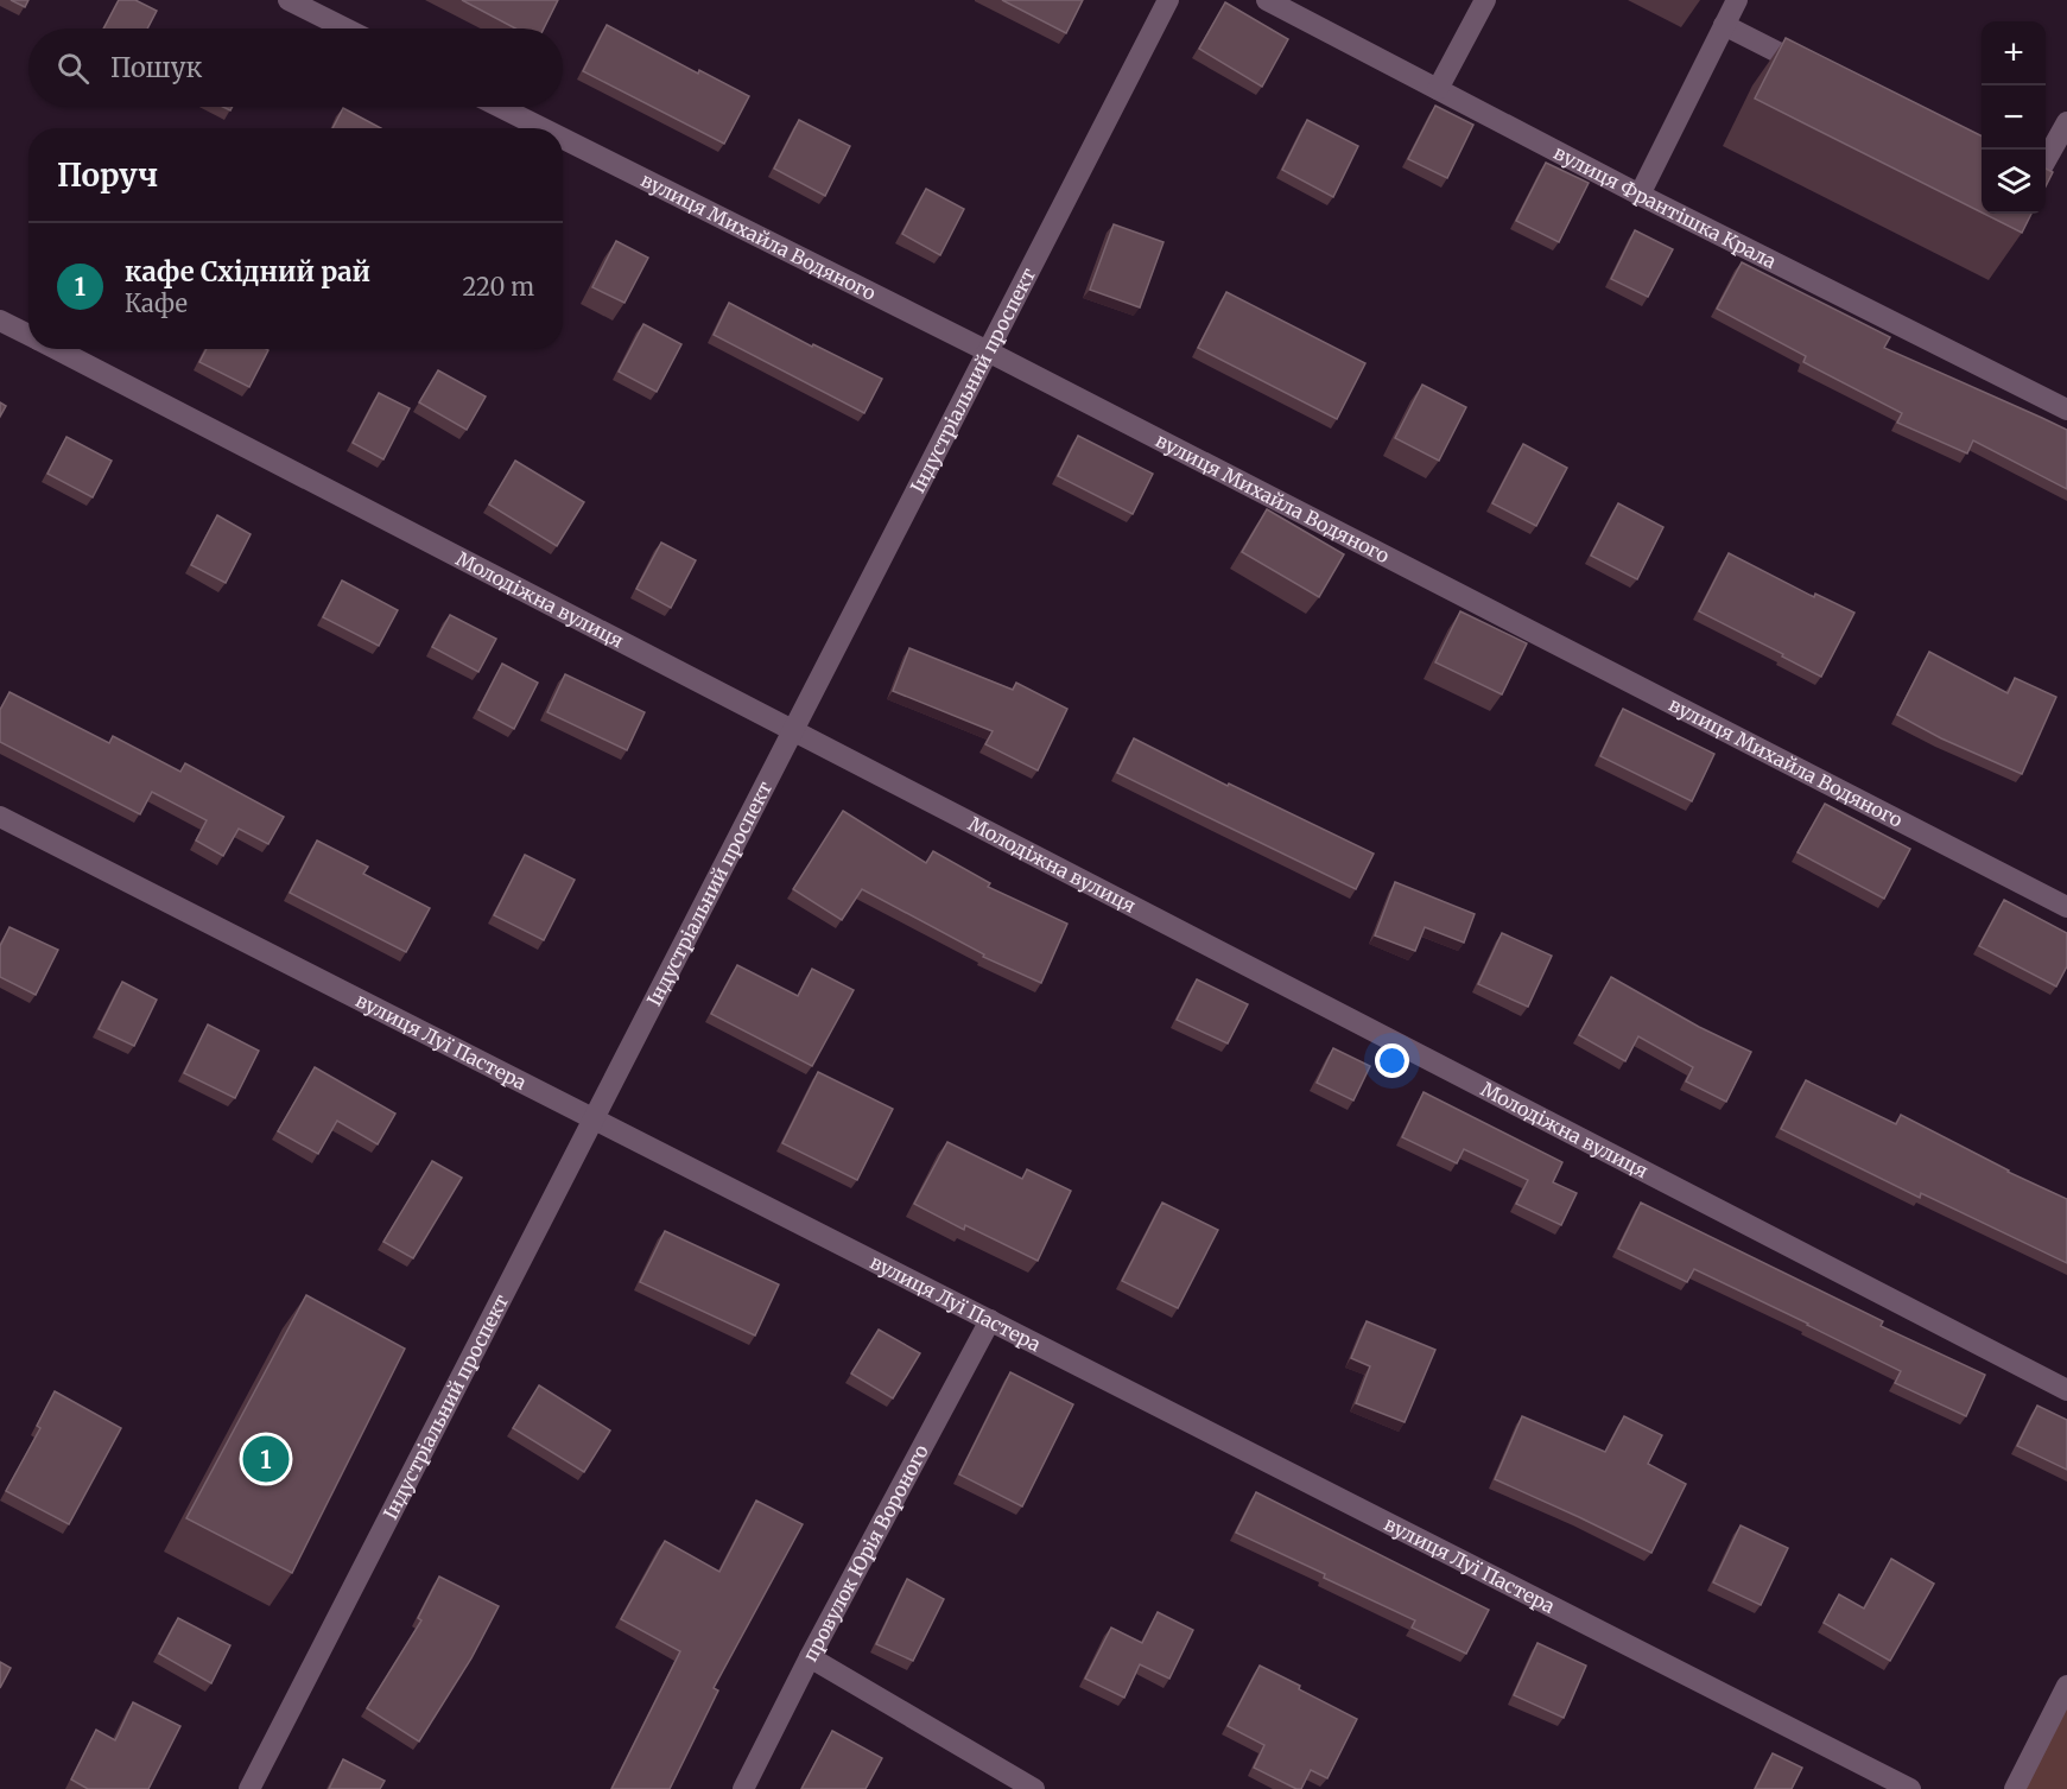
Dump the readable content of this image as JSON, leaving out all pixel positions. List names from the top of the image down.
{
  "streets": {
    "street": [
      "вулиця Франтішка Крала",
      "вулиця Михайла Водяного",
      "Індустріальний проспект",
      "Молодіжна вулиця",
      "вулиця Луї Пастера",
      "провулок Юрія Вороного"
    ]
  },
  "crossings": [
    ["вулиця Михайла Водяного", "Індустріальний проспект"],
    ["Індустріальний проспект", "Молодіжна вулиця"],
    ["Індустріальний проспект", "вулиця Луї Пастера"],
    ["вулиця Луї Пастера", "провулок Юрія Вороного"]
  ],
  "page": {
    "map_buttons": ["+", "−"],
    "search": "Пошук",
    "heading": "Поруч",
    "list": [
      {
        "mark": "1",
        "name": "кафе Східний рай",
        "note": "Кафе",
        "value": "220 m"
      }
    ],
    "pins": "1"
  }
}
